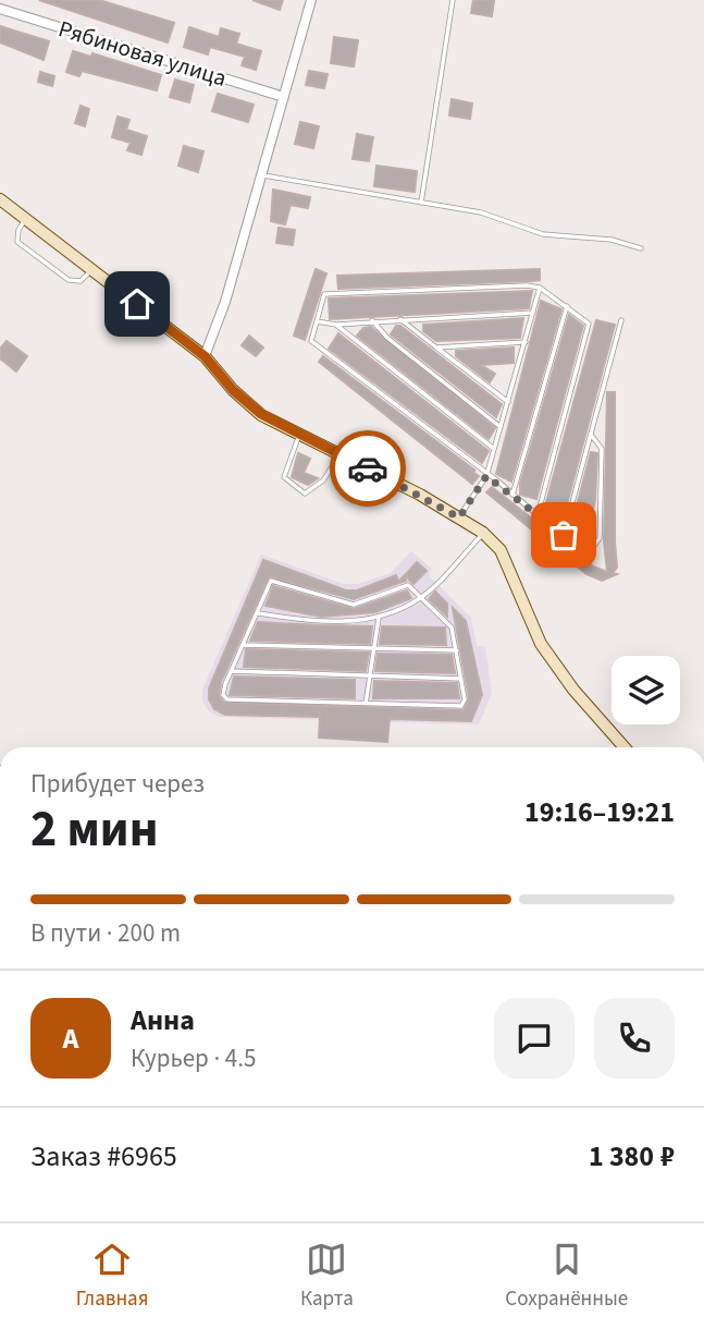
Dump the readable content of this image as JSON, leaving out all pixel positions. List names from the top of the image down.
{
  "streets": {
    "street": ["Рябиновая улица"]
  },
  "page": {
    "heading": ["2 мин", "Прибудет через", "19:16–19:21"],
    "panel": [
      "Анна",
      "Курьер · 4.5",
      "Заказ #6965",
      "1 380 ₽"
    ],
    "bar": "В пути · 200 m",
    "round": "А",
    "tabs": ["Главная", "Карта", "Сохранённые"]
  }
}
